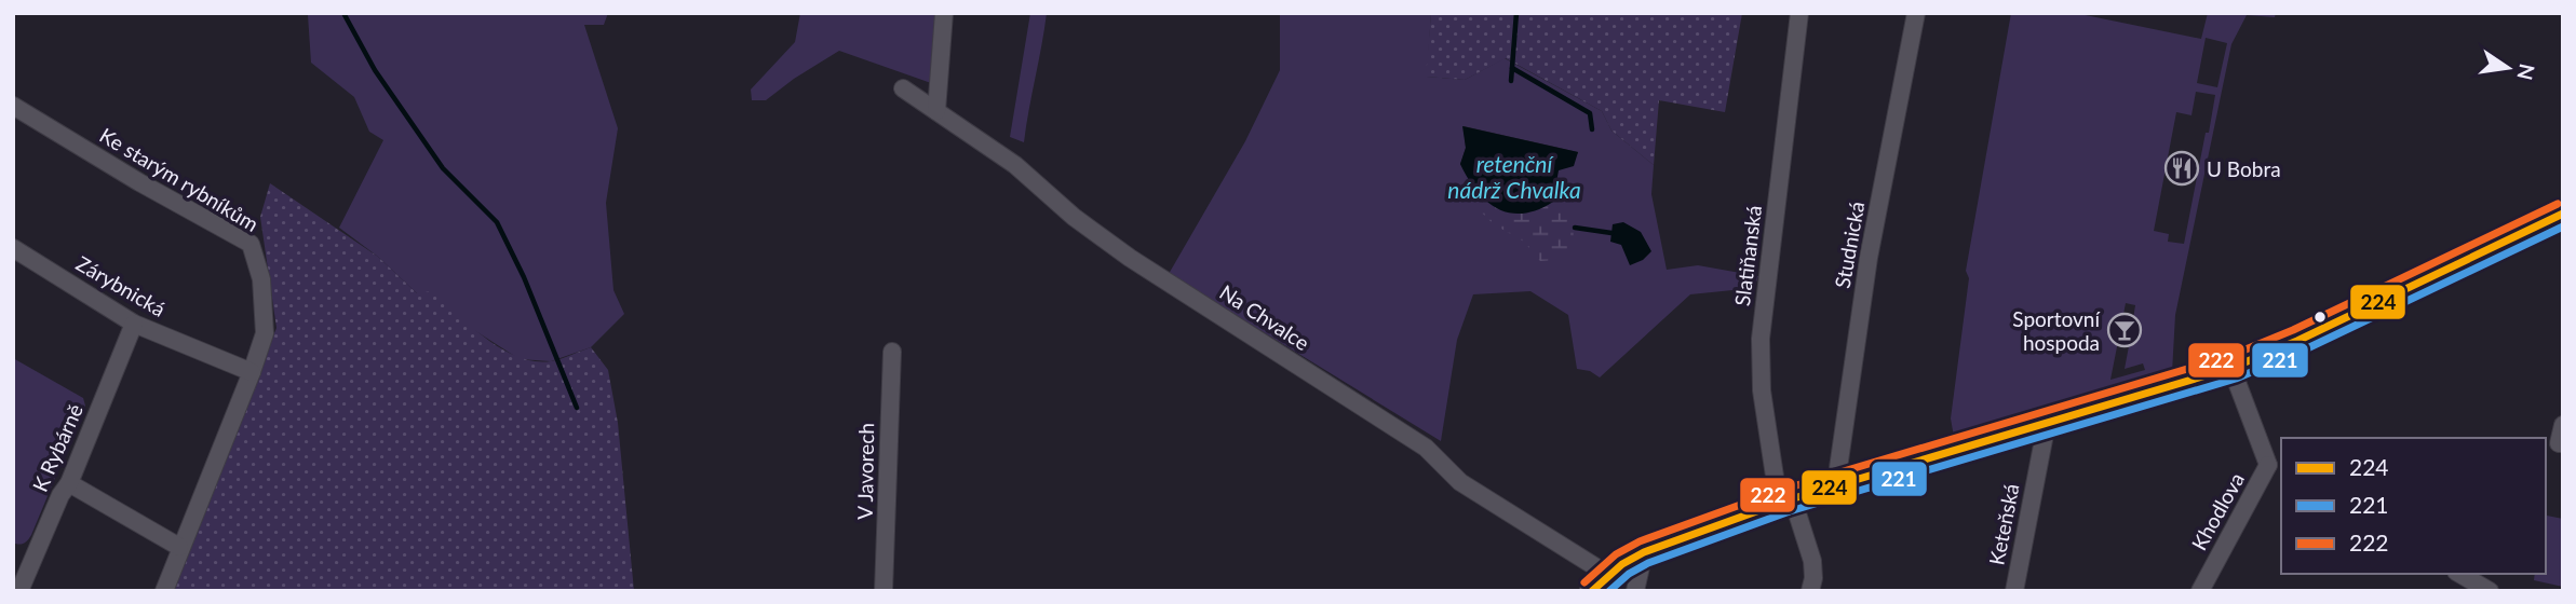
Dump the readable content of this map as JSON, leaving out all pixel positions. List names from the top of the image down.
{
  "streets": {
    "street": [
      "Ke starým rybníkům",
      "Studnická",
      "Slatiňanská",
      "Zárybnická",
      "Na Chvalce",
      "K Rybárně",
      "V Javorech",
      "Khodlova",
      "Keteňská"
    ]
  },
  "crossings": [
    ["Ke starým rybníkům", "Zárybnická"],
    ["Zárybnická", "K Rybárně"]
  ],
  "water": ["retenční nádrž Chvalka"],
  "places": {
    "restaurant": ["U Bobra"],
    "bar": ["Sportovní hospoda"]
  },
  "lines": ["transit line 222", "transit line 224", "transit line 221"],
  "legend": ["224", "221", "222"],
  "north": "right"
}
